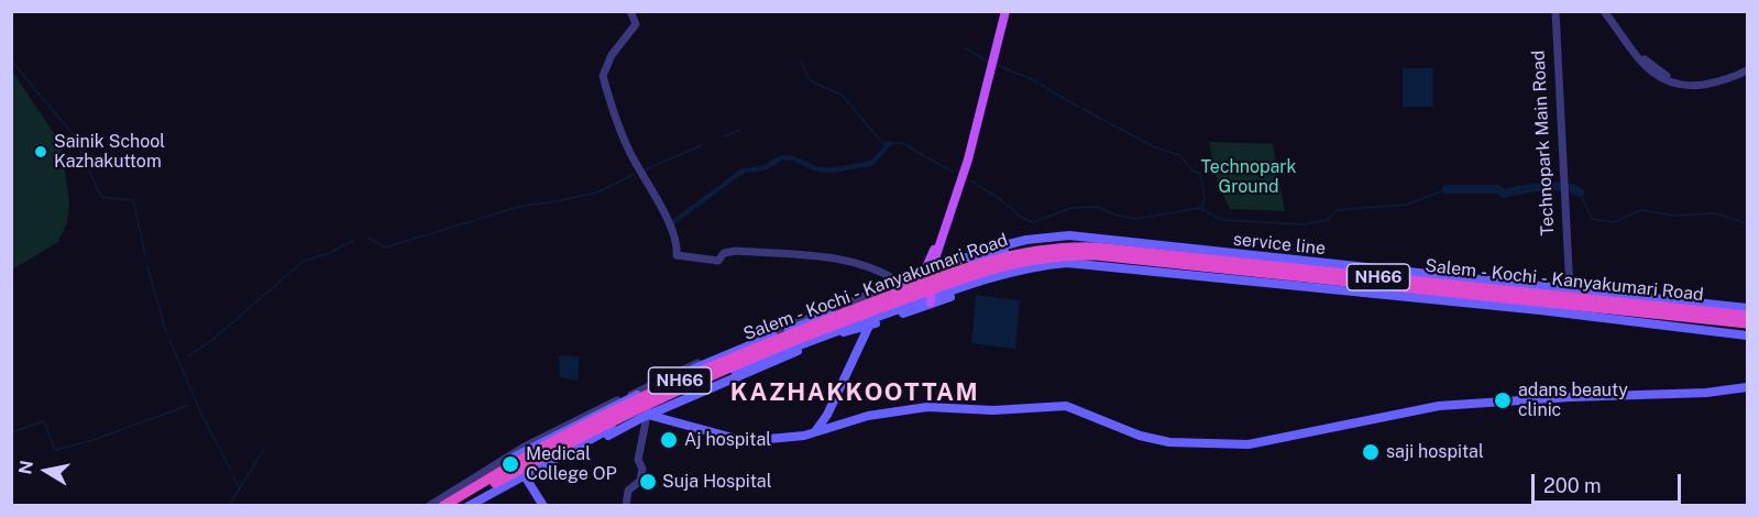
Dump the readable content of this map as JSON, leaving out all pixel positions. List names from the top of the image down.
{
  "streets": {
    "highway": ["NH66", "Salem - Kochi - Kanyakumari Road"],
    "main road": ["service line"],
    "street": ["Technopark Main Road"]
  },
  "crossings": [
    ["Technopark Main Road", "service line"]
  ],
  "districts": ["KAZHAKKOOTTAM"],
  "parks": ["Technopark Ground"],
  "places": [
    "Sainik School Kazhakuttom",
    "adans beauty clinic",
    "Aj hospital",
    "saji hospital",
    "Medical College OP",
    "Suja Hospital"
  ],
  "scale_bar": "200 m",
  "north": "left"
}
